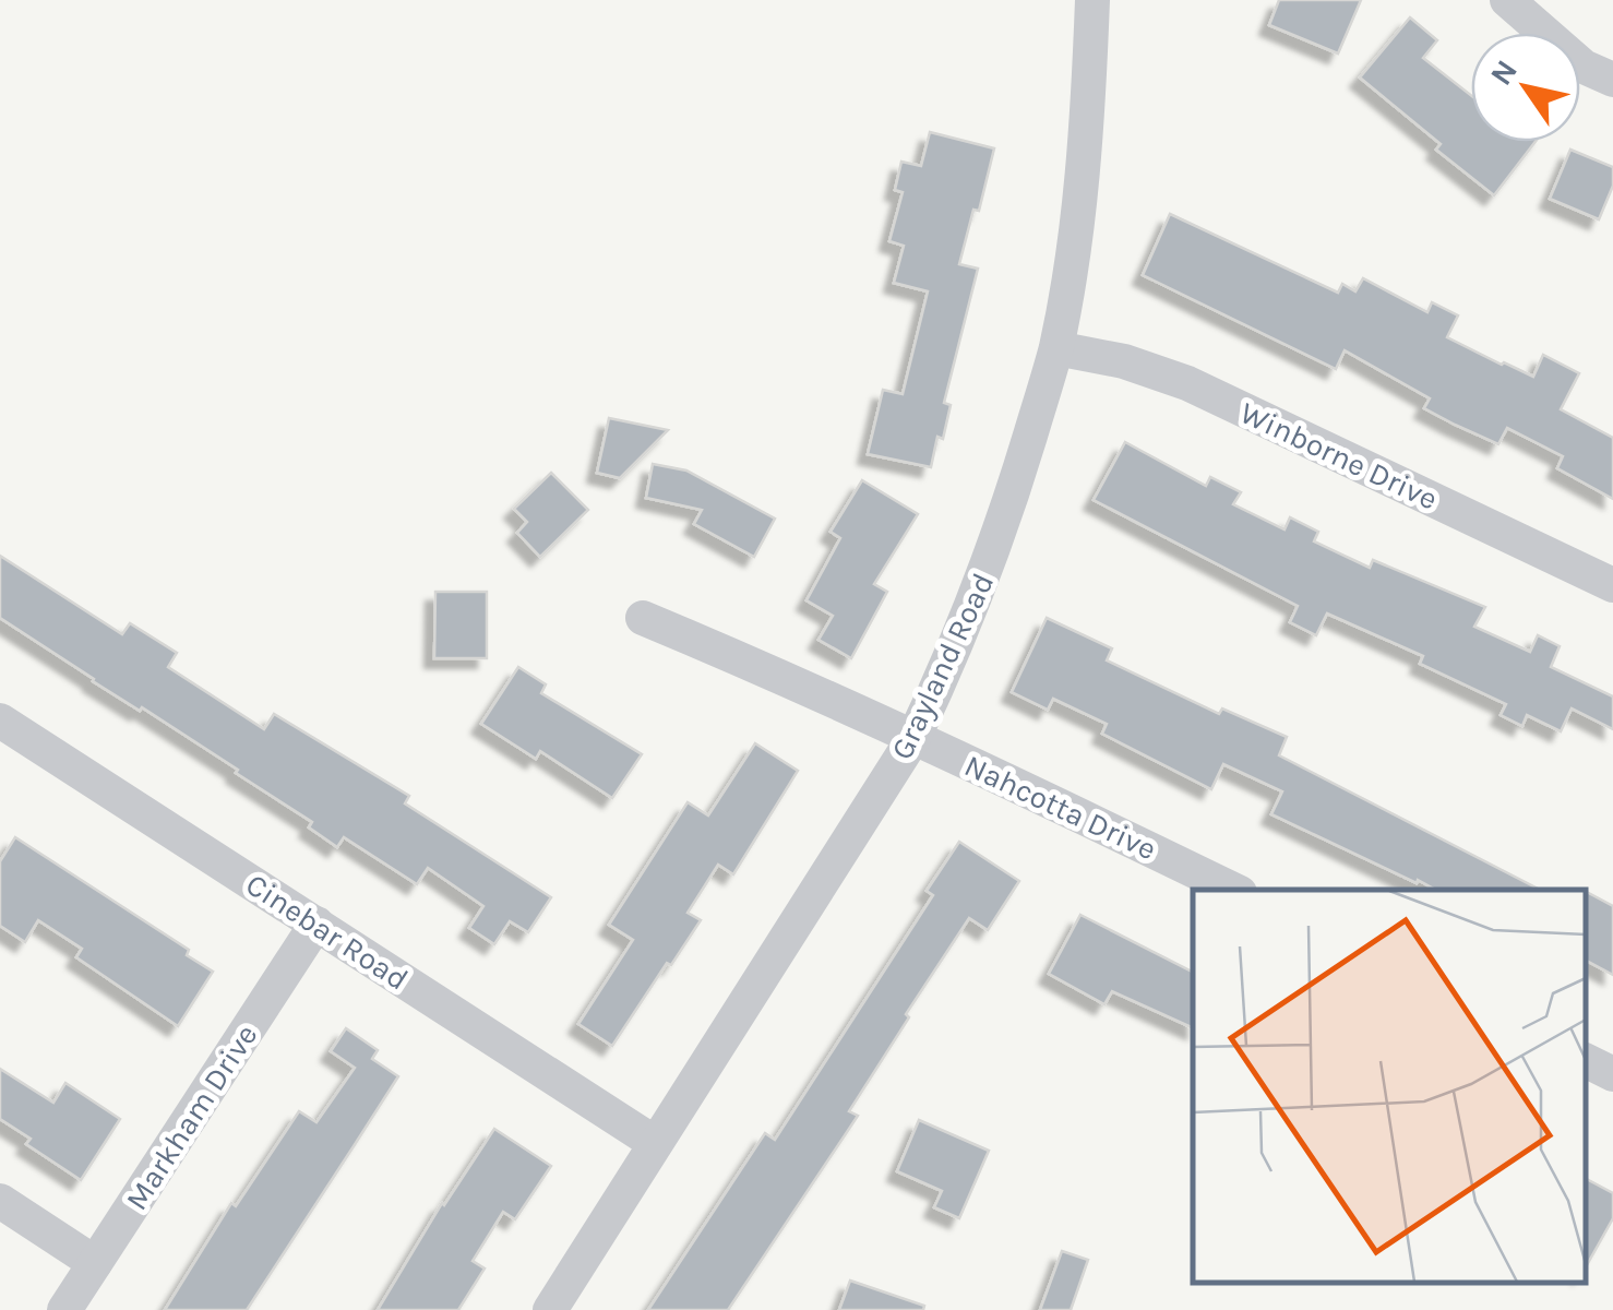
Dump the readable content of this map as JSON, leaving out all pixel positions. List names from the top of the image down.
{
  "streets": {
    "street": [
      "Winborne Drive",
      "Grayland Road",
      "Nahcotta Drive",
      "Cinebar Road",
      "Markham Drive"
    ]
  },
  "crossings": [
    ["Winborne Drive", "Grayland Road"],
    ["Grayland Road", "Nahcotta Drive"],
    ["Grayland Road", "Cinebar Road"],
    ["Cinebar Road", "Markham Drive"]
  ],
  "north": "top left"
}
